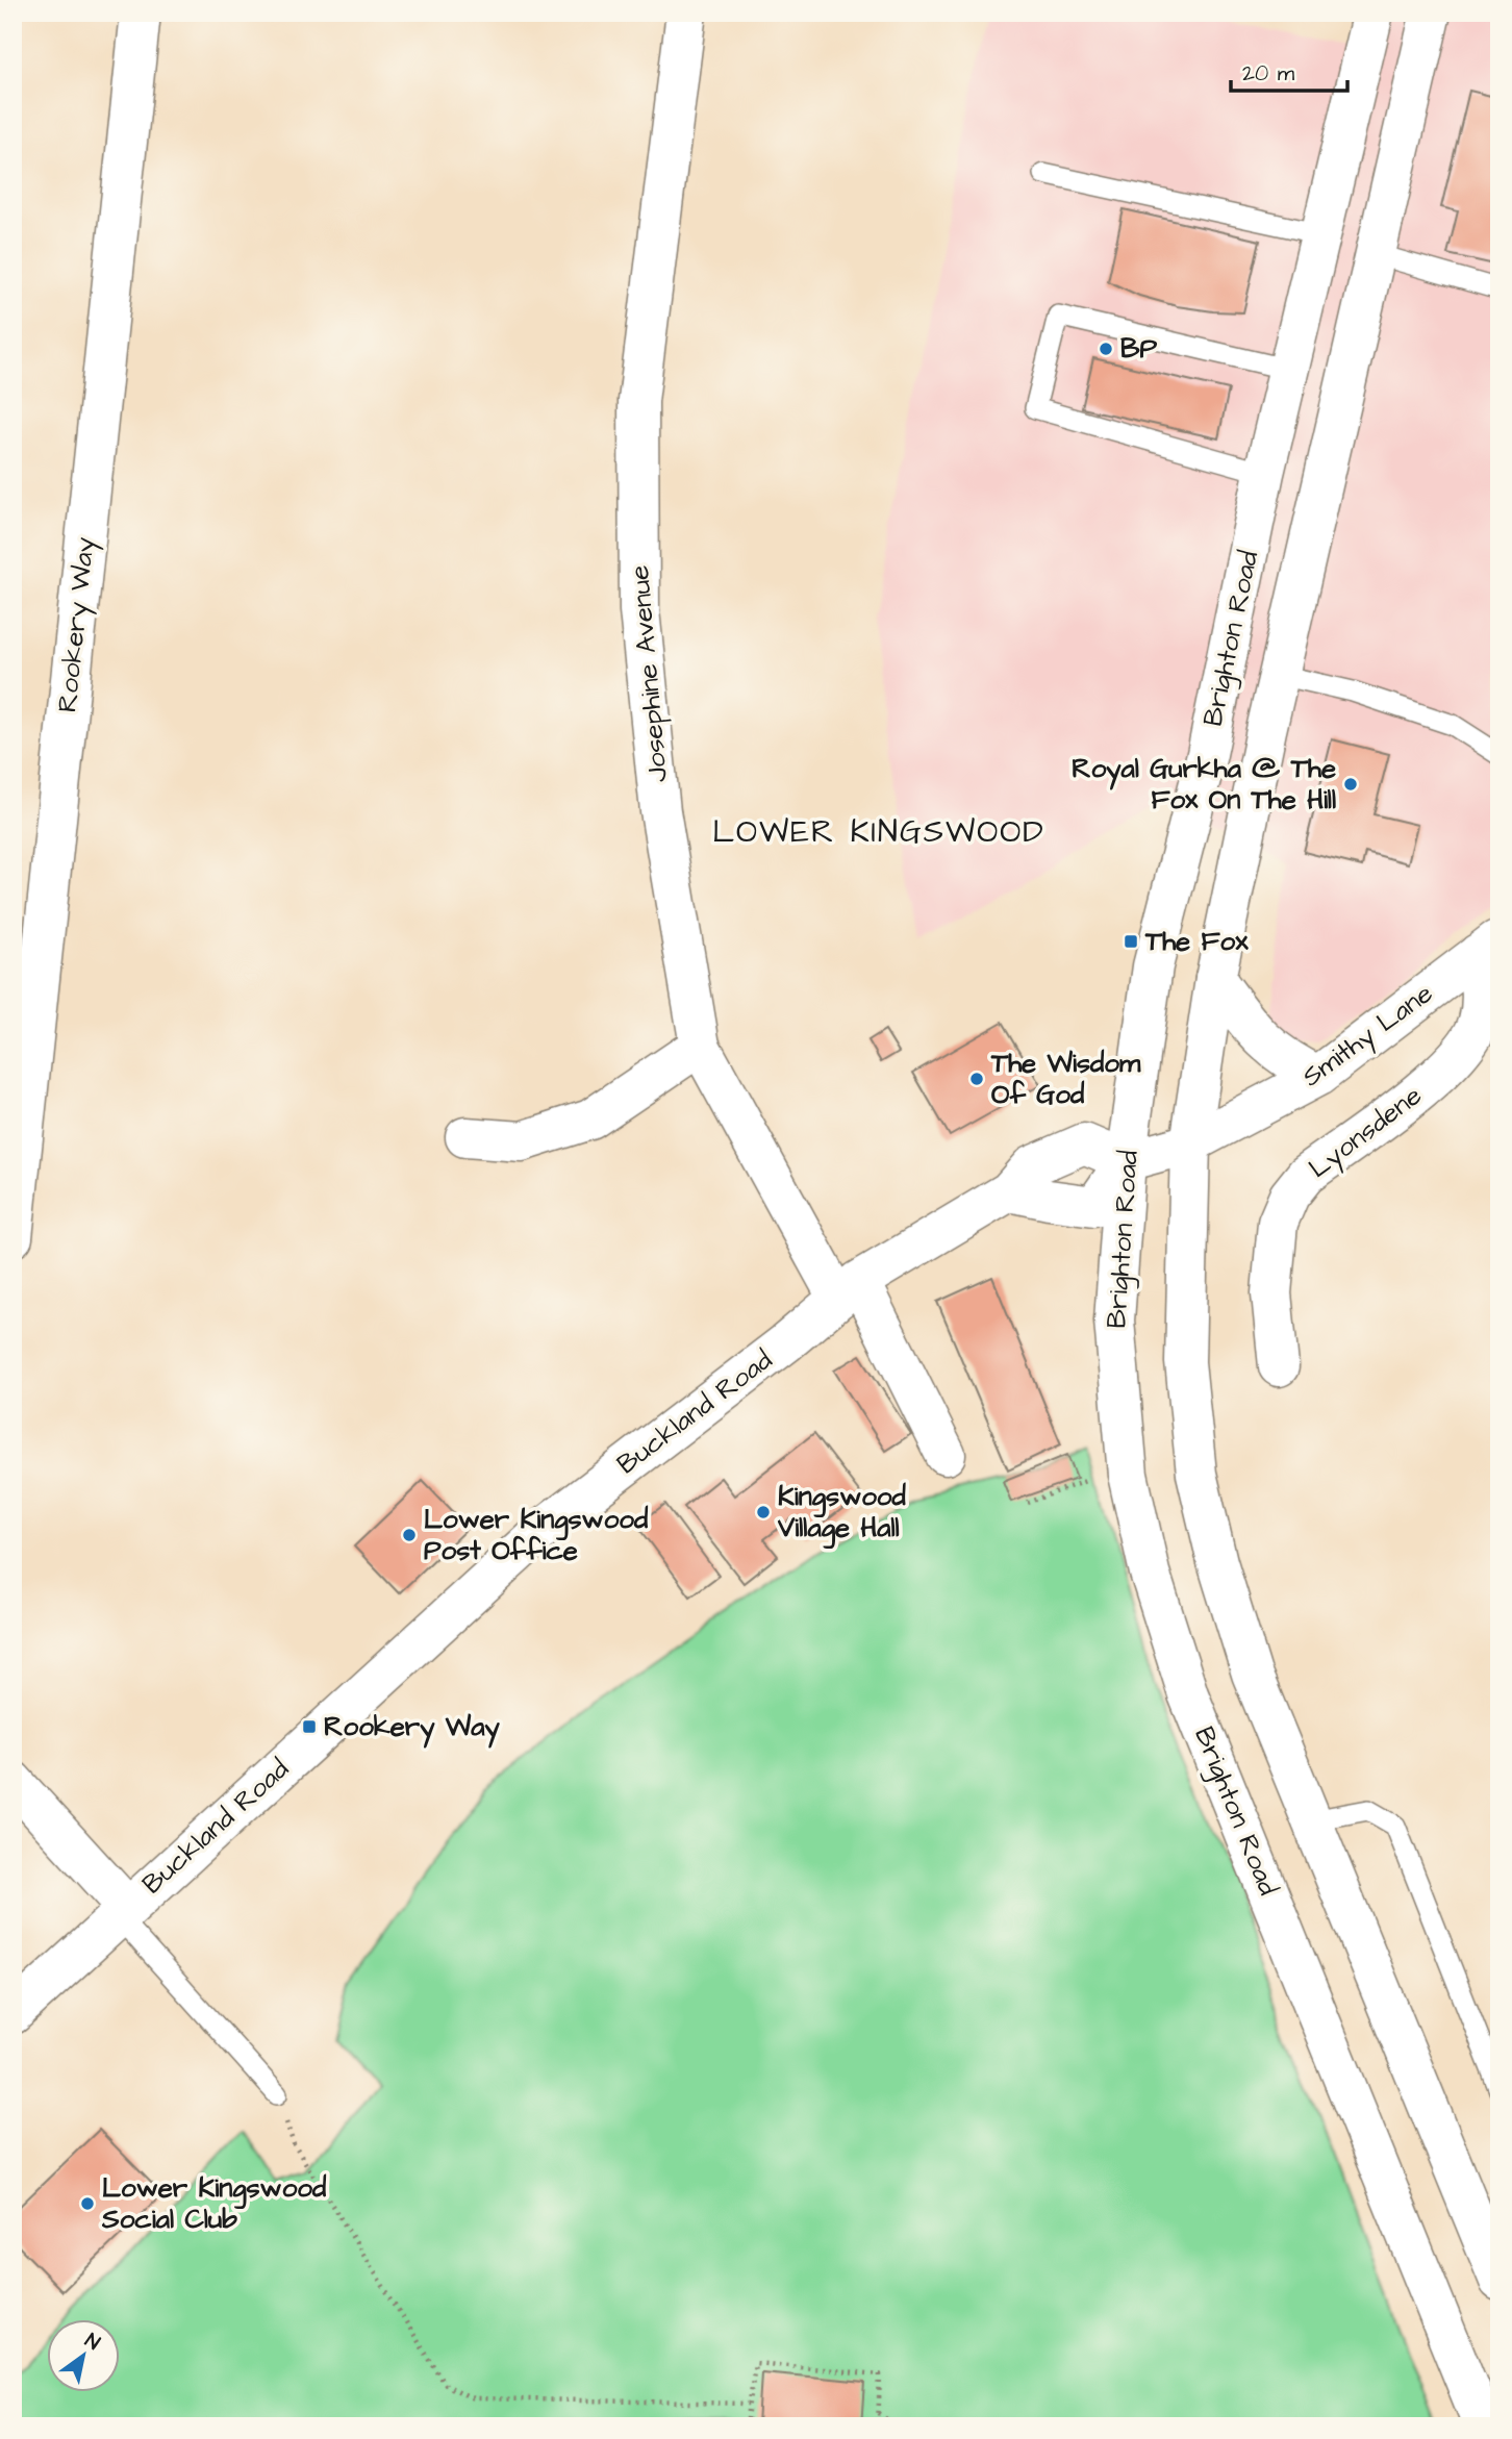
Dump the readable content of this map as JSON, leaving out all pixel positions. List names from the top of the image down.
{
  "streets": {
    "main road": [
      "Rookery Way",
      "Brighton Road",
      "Josephine Avenue",
      "Smithy Lane",
      "Lyonsdene",
      "Buckland Road"
    ]
  },
  "crossings": [
    ["Brighton Road", "Smithy Lane"],
    ["Brighton Road", "Buckland Road"],
    ["Josephine Avenue", "Buckland Road"],
    ["Smithy Lane", "Lyonsdene"],
    ["Smithy Lane", "Buckland Road"]
  ],
  "districts": ["LOWER KINGSWOOD"],
  "places": {
    "other": [
      "BP",
      "Royal Gurkha @ The Fox On The Hill",
      "The Wisdom Of God",
      "Kingswood Village Hall",
      "Lower Kingswood Post Office",
      "Lower Kingswood Social Club"
    ],
    "transit": ["The Fox", "Rookery Way"]
  },
  "scale_bar": "20 m",
  "north": "top right"
}
